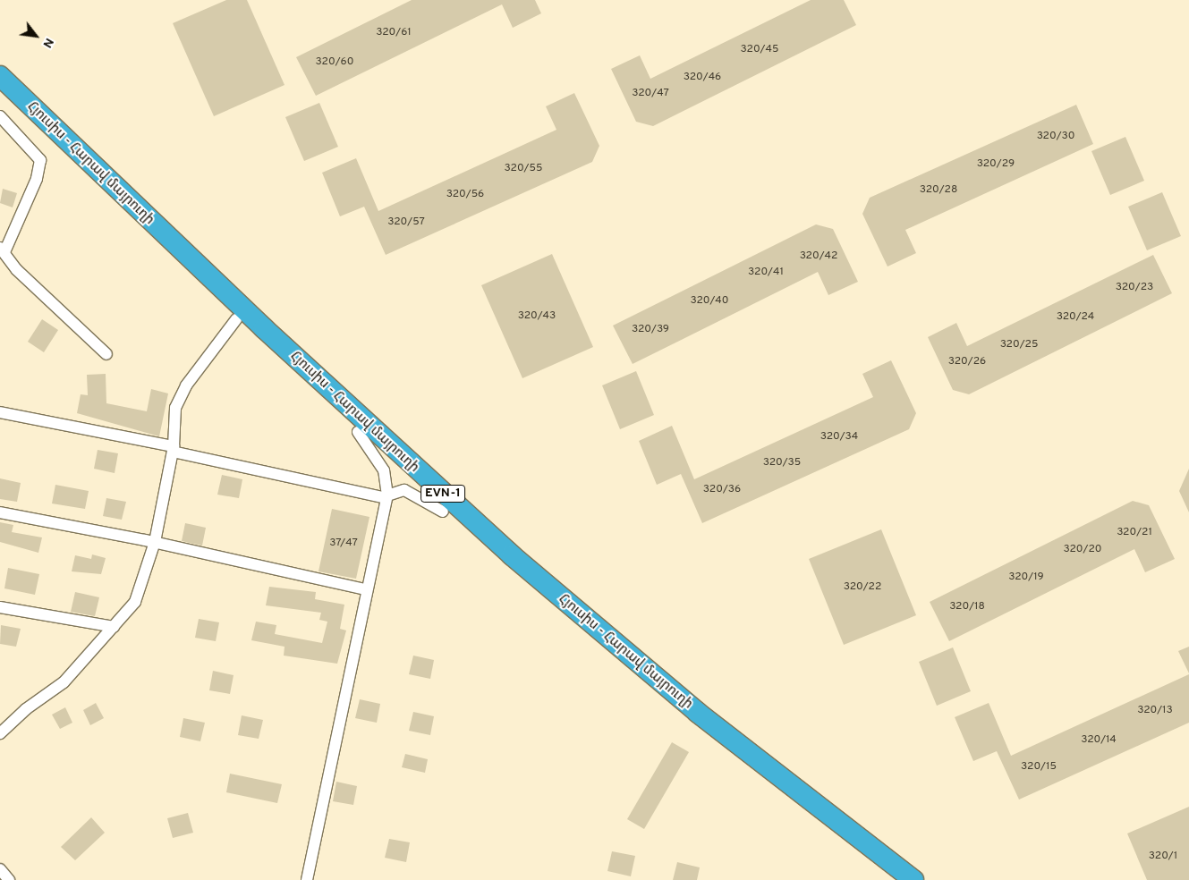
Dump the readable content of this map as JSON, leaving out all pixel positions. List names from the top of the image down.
{
  "streets": {
    "highway": ["Հյուսիս - Հարավ մայրուղի", "EVN-1"]
  },
  "house_numbers": [
    "320/61",
    "320/45",
    "320/60",
    "320/46",
    "320/47",
    "320/30",
    "320/29",
    "320/55",
    "320/28",
    "320/56",
    "320/57",
    "320/42",
    "320/41",
    "320/23",
    "320/40",
    "320/43",
    "320/24",
    "320/39",
    "320/25",
    "320/26",
    "320/34",
    "320/35",
    "320/36",
    "320/21",
    "37/47",
    "320/20",
    "320/19",
    "320/22",
    "320/18",
    "320/13",
    "320/14",
    "320/15",
    "320/1"
  ],
  "north": "bottom right"
}
